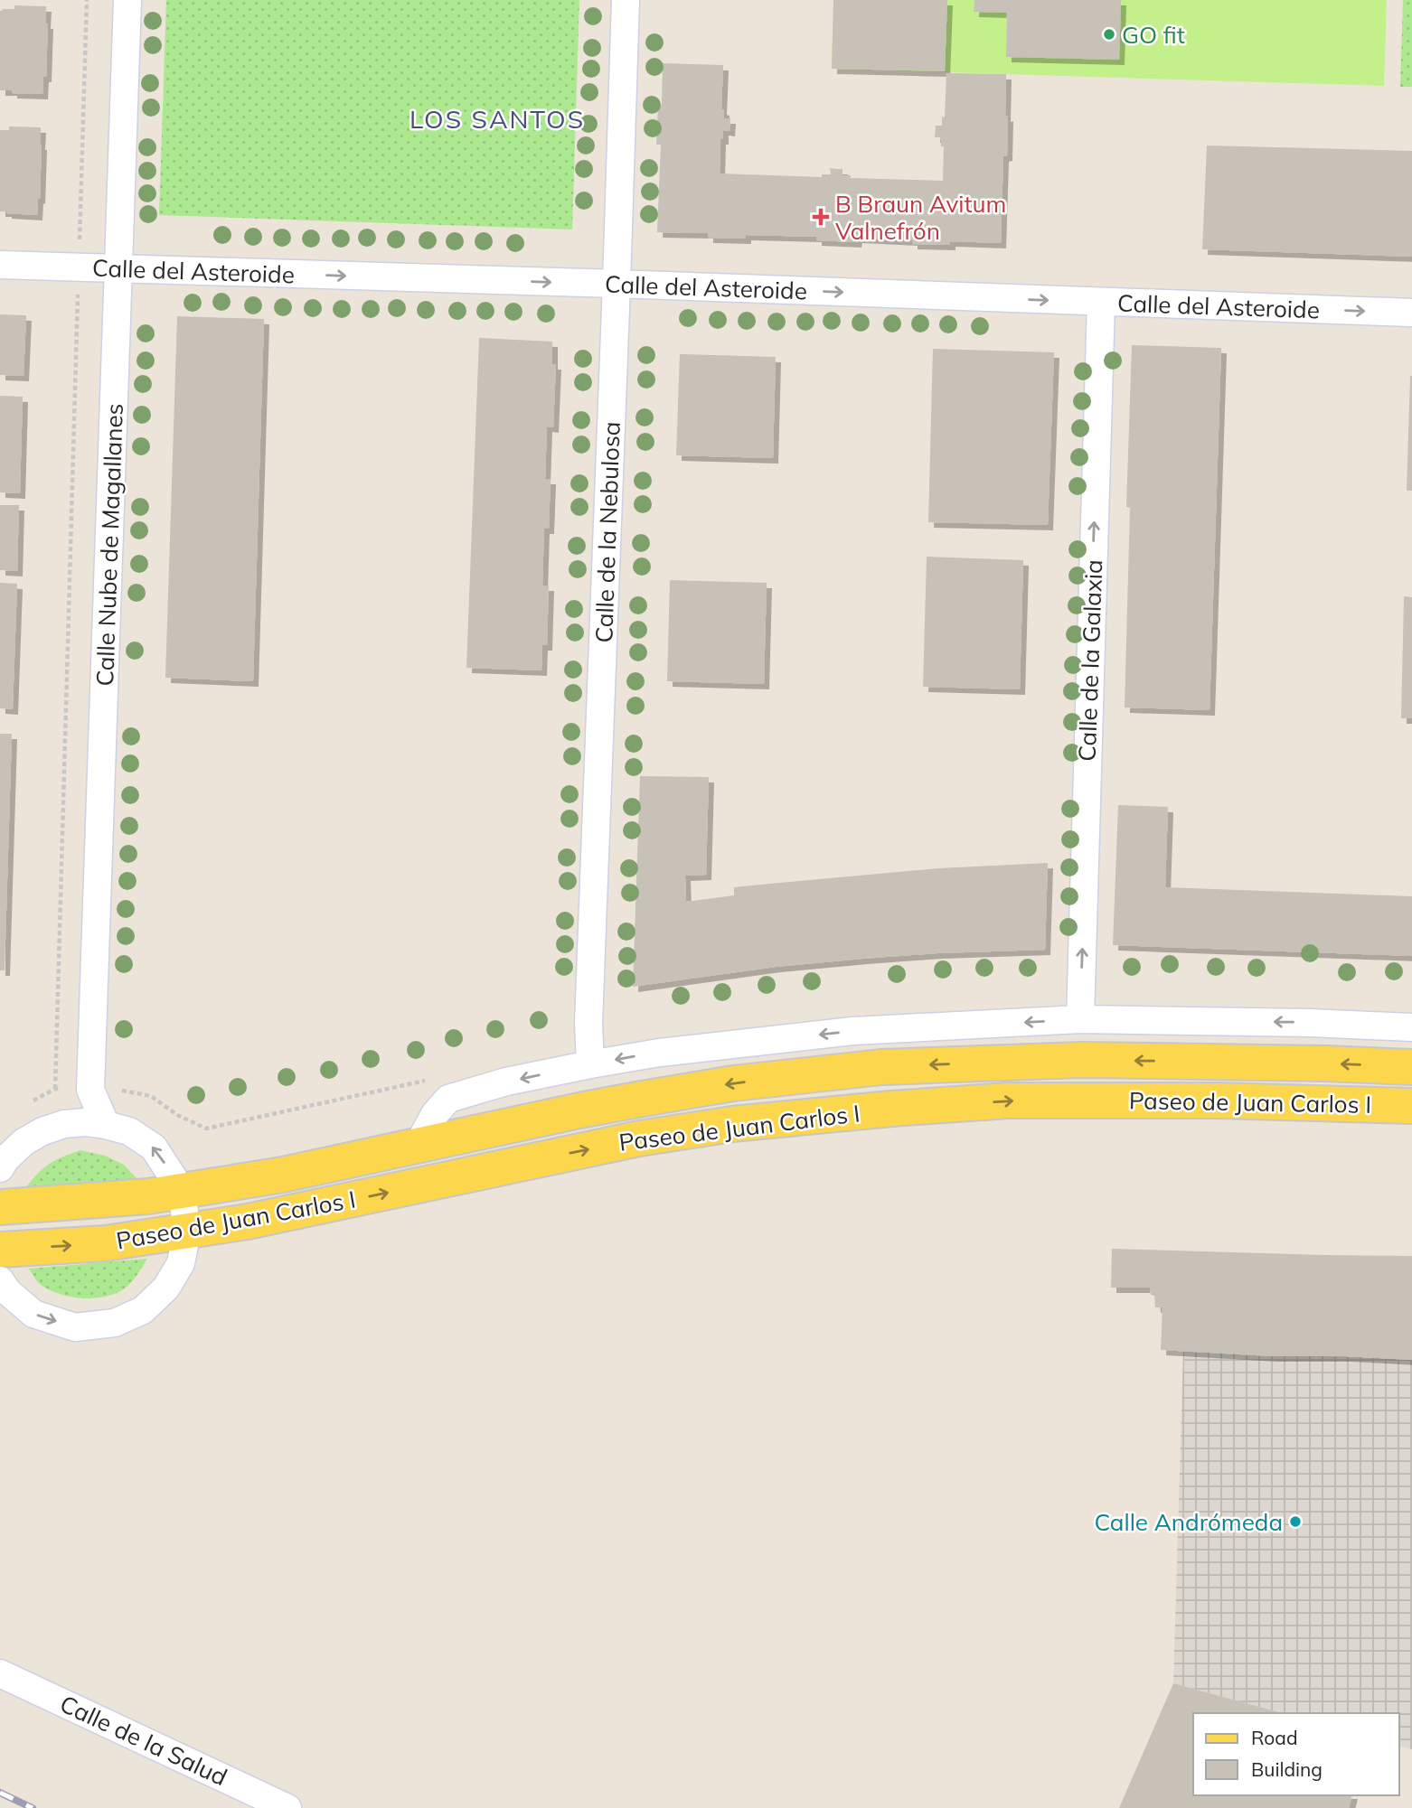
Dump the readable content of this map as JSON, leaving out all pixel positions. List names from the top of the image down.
{
  "streets": {
    "main road": ["Paseo de Juan Carlos I"],
    "street": [
      "Calle del Asteroide",
      "Calle de la Nebulosa",
      "Calle Nube de Magallanes",
      "Calle de la Galaxia",
      "Calle de la Salud"
    ]
  },
  "crossings": [
    ["Calle del Asteroide", "Calle de la Nebulosa"],
    ["Calle del Asteroide", "Calle Nube de Magallanes"],
    ["Calle del Asteroide", "Calle de la Galaxia"]
  ],
  "one_way": ["Calle del Asteroide", "Calle de la Galaxia"],
  "districts": ["LOS SANTOS"],
  "places": {
    "other": ["GO fit", "Calle Andrómeda"],
    "health": ["B Braun Avitum Valnefrón"]
  },
  "legend": ["Road", "Building"]
}
